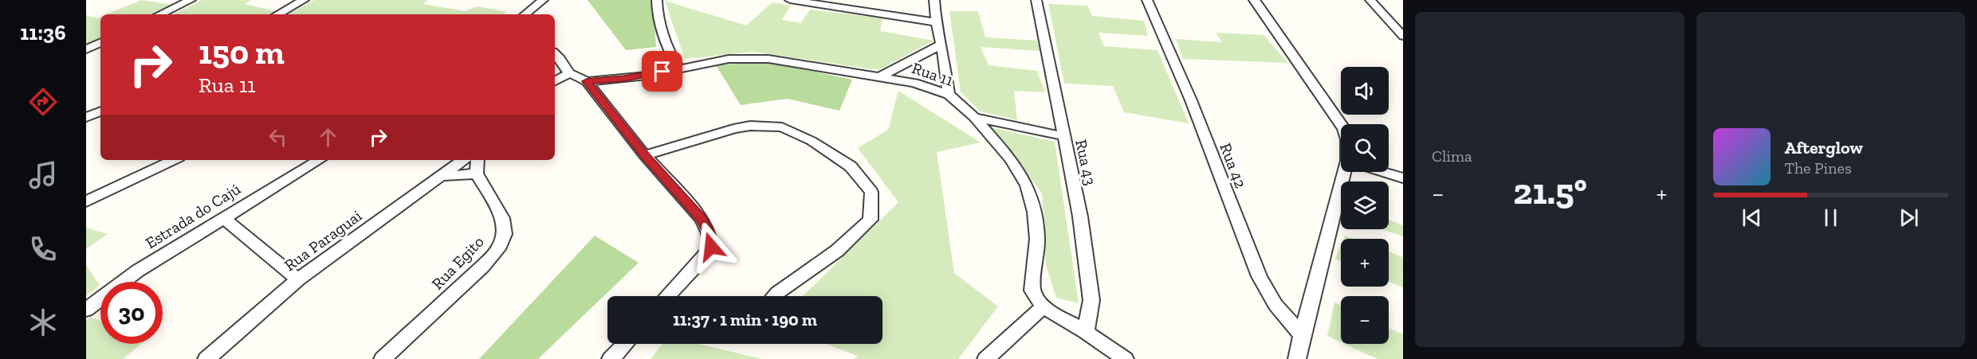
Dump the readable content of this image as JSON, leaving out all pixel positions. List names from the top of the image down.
{
  "streets": {
    "street": [
      "Rua 11",
      "Rua 43",
      "Rua 42",
      "Estrada do Cajú",
      "Rua Paraguai",
      "Rua Egito"
    ]
  },
  "page": {
    "tabs": "11:36",
    "tile": "Clima",
    "turn": ["150 m", "Rua 11"],
    "map_buttons": ["+", "−"],
    "song": ["Afterglow", "The Pines"],
    "heat": ["−", "21.5°", "+"],
    "limit": "30",
    "trip": "11:37 · 1 min · 190 m"
  }
}
